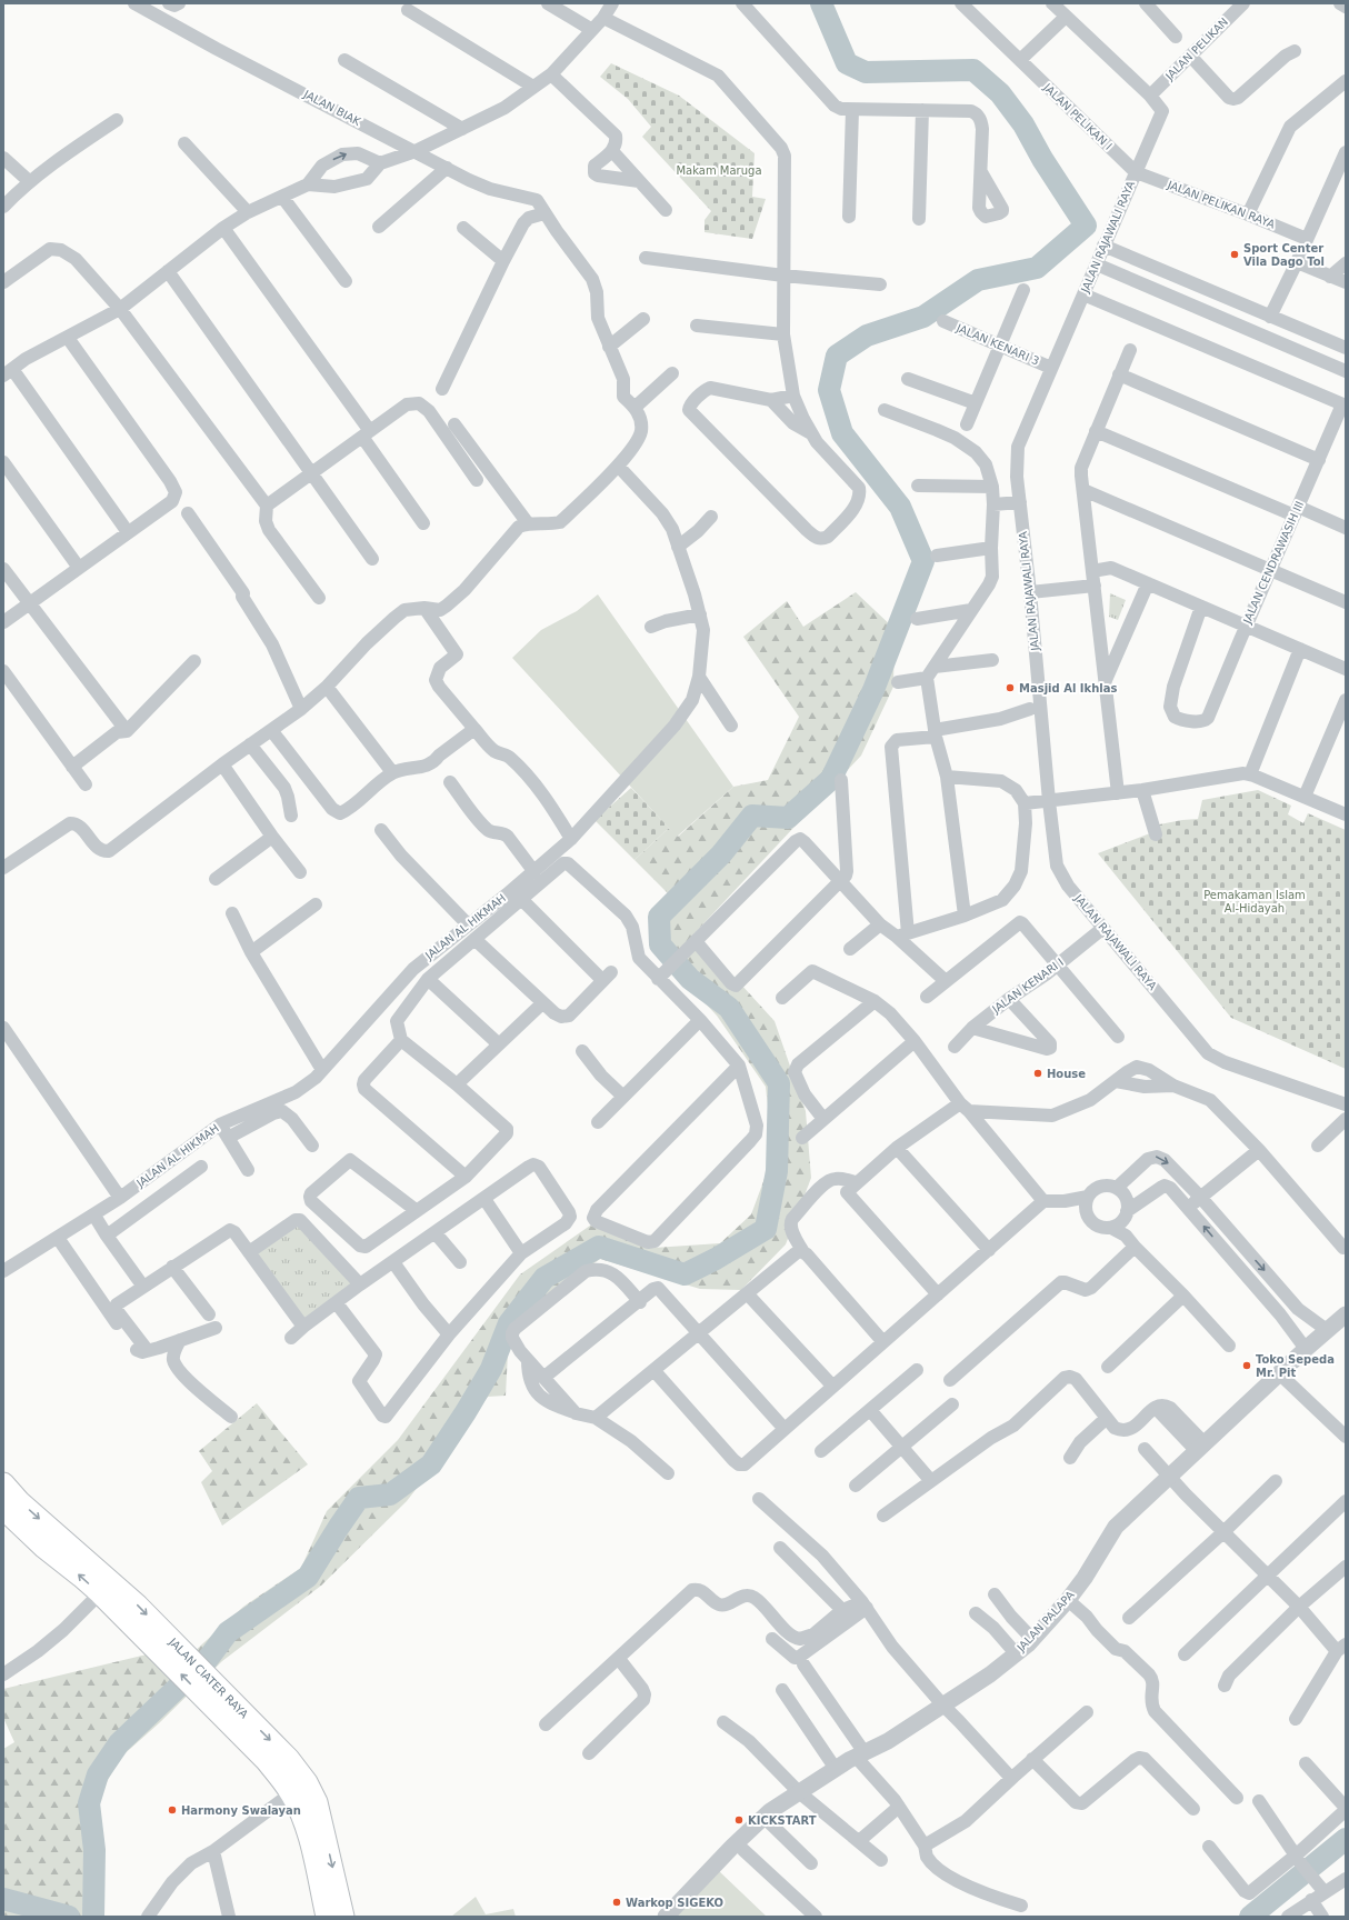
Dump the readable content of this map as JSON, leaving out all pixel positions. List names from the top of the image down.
{
  "streets": {
    "main road": ["JALAN CIATER RAYA"],
    "street": [
      "JALAN PELIKAN",
      "JALAN BIAK",
      "JALAN PELIKAN I",
      "JALAN PELIKAN RAYA",
      "JALAN RAJAWALI RAYA",
      "JALAN KENARI 3",
      "JALAN CENDRAWASIH III",
      "JALAN AL HIKMAH",
      "JALAN KENARI I",
      "JALAN PALAPA"
    ]
  },
  "crossings": [
    ["JALAN PELIKAN", "JALAN RAJAWALI RAYA"],
    ["JALAN PELIKAN I", "JALAN PELIKAN RAYA"],
    ["JALAN PELIKAN I", "JALAN RAJAWALI RAYA"],
    ["JALAN PELIKAN RAYA", "JALAN RAJAWALI RAYA"],
    ["JALAN RAJAWALI RAYA", "JALAN KENARI 3"],
    ["JALAN RAJAWALI RAYA", "JALAN KENARI I"]
  ],
  "parks": ["Makam Maruga", "Pemakaman Islam Al-Hidayah"],
  "places": [
    "Sport Center Vila Dago Tol",
    "Masjid Al Ikhlas",
    "House",
    "Toko Sepeda Mr. Pit",
    "Harmony Swalayan",
    "KICKSTART",
    "Warkop SIGEKO"
  ]
}
